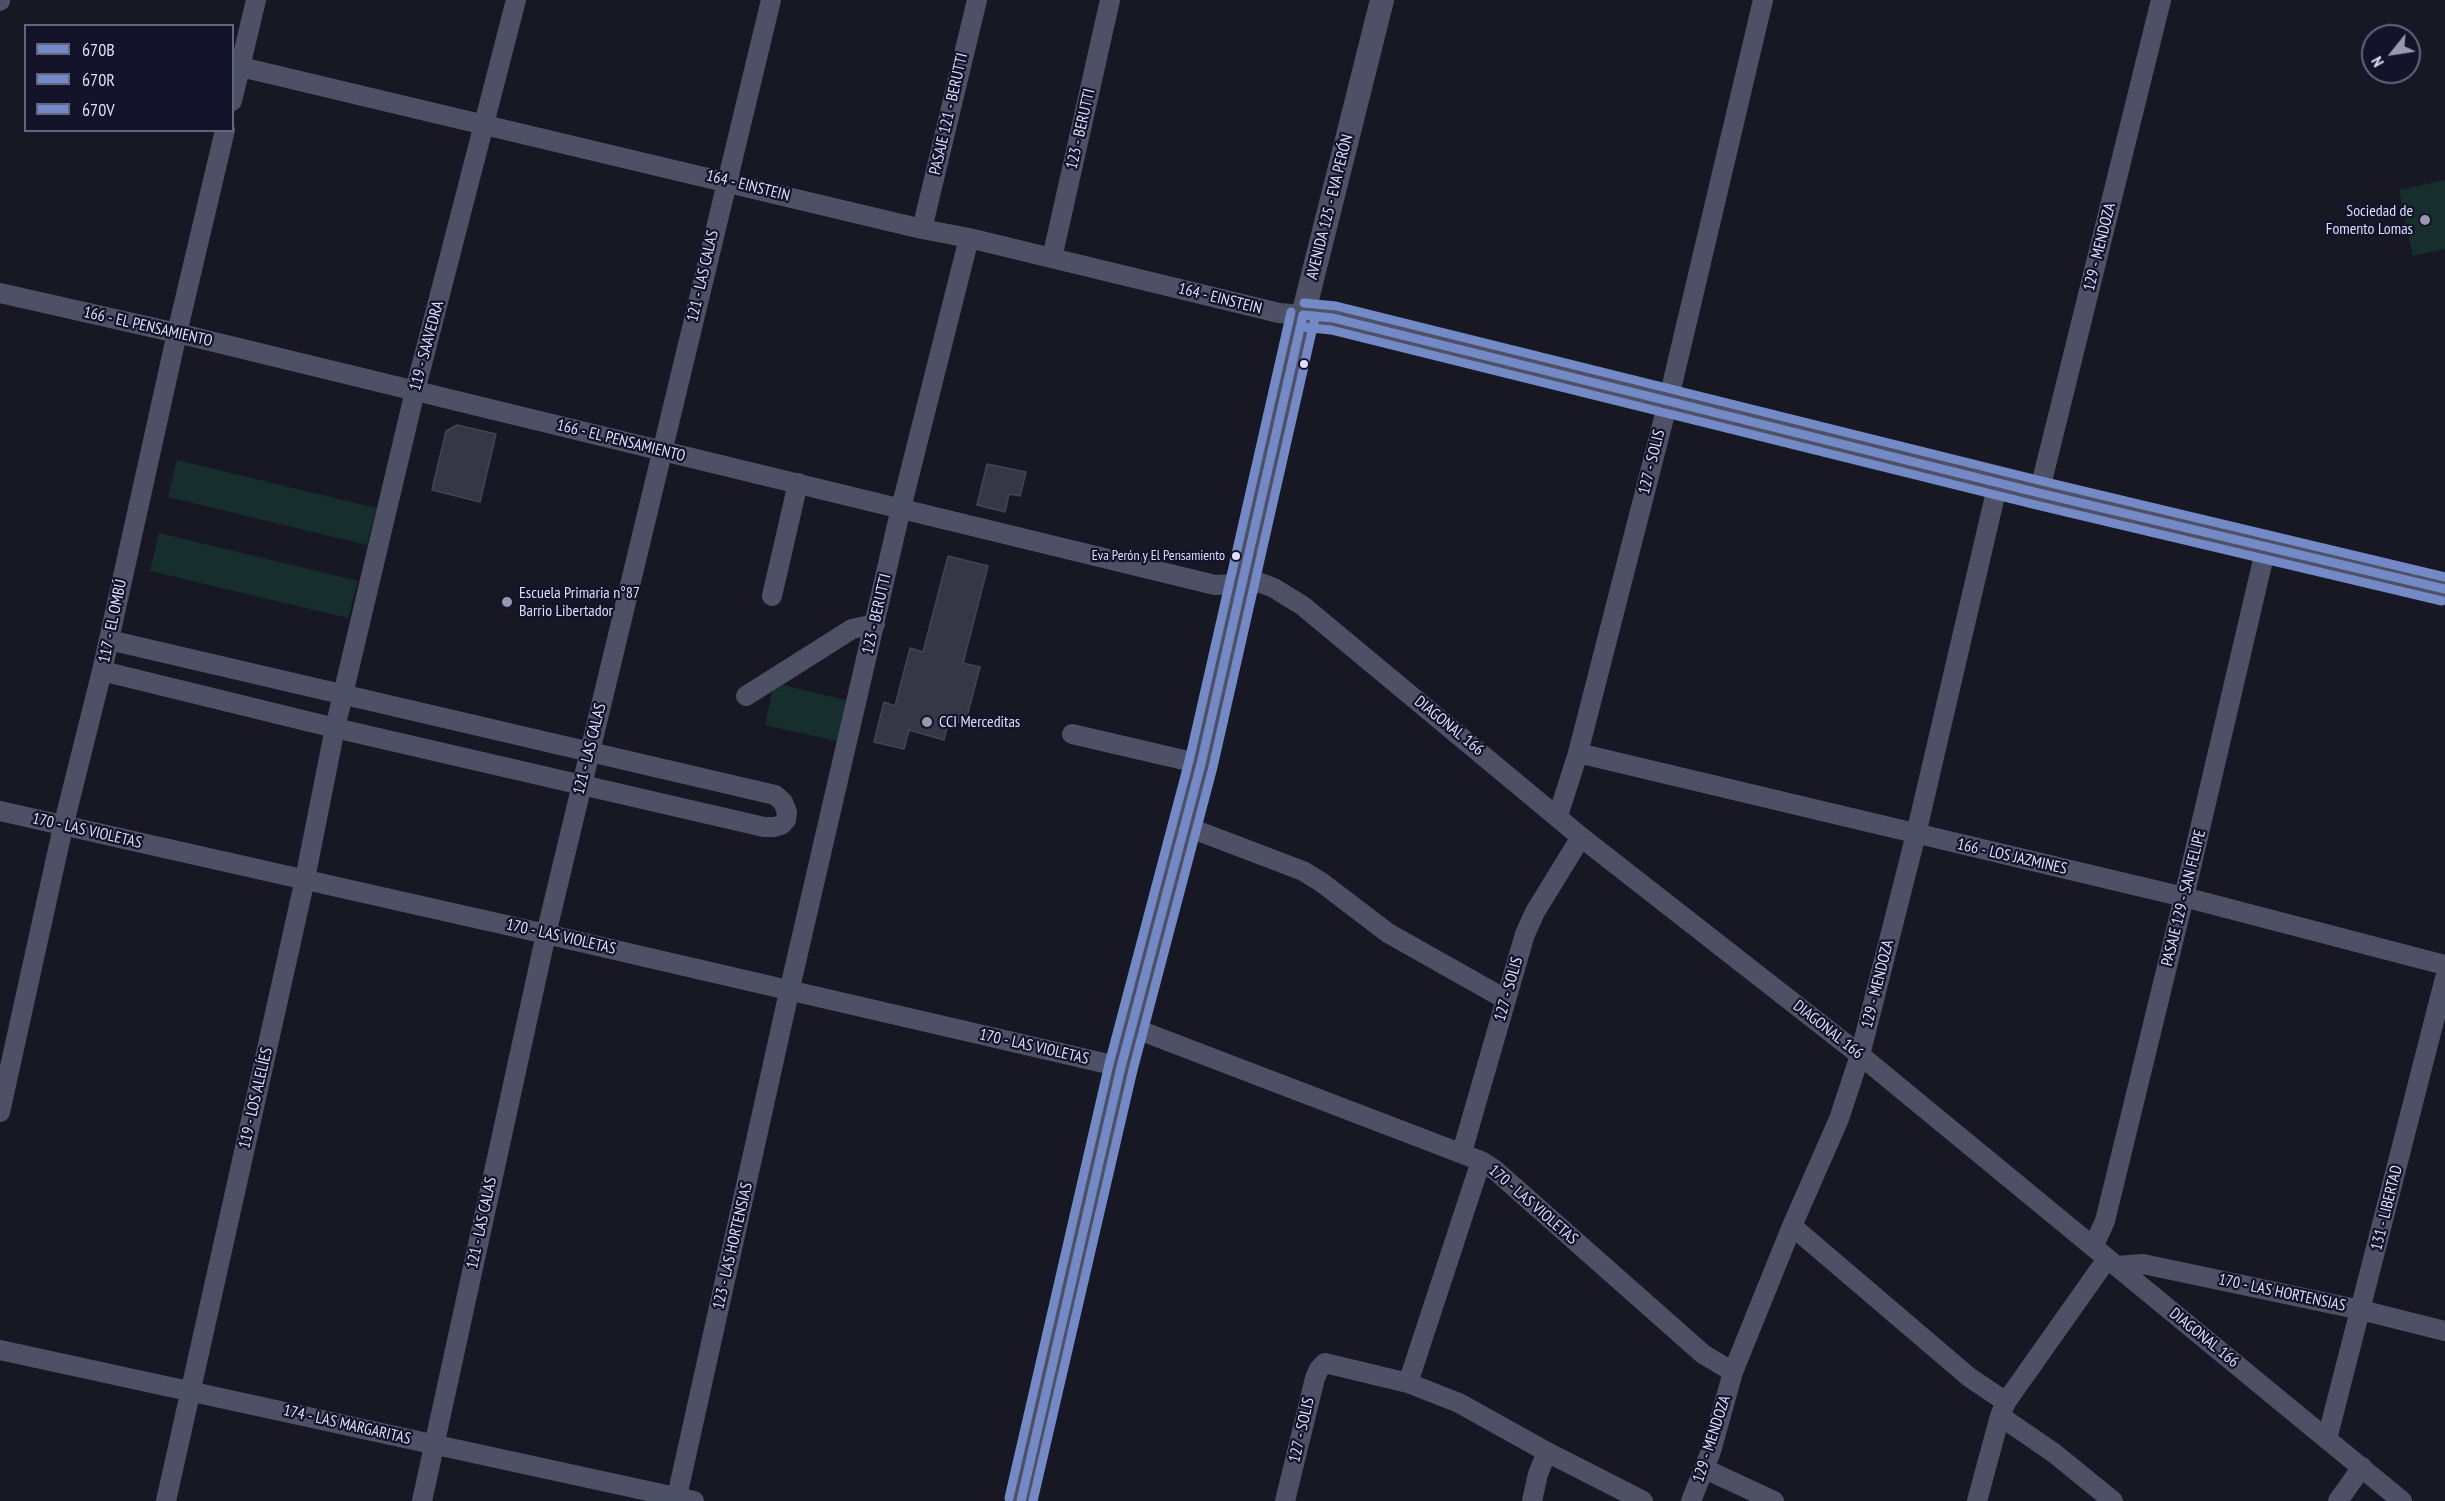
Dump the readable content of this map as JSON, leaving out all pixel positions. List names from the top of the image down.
{
  "streets": {
    "street": [
      "PASAJE 121 - BERUTTI",
      "123 - BERUTTI",
      "164 - EINSTEIN",
      "AVENIDA 125 - EVA PERÓN",
      "129 - MENDOZA",
      "121 - LAS CALAS",
      "166 - EL PENSAMIENTO",
      "119 - SAAVEDRA",
      "127 - SOLIS",
      "117 - EL OMBÚ",
      "DIAGONAL 166",
      "170 - LAS VIOLETAS",
      "166 - LOS JAZMINES",
      "PASAJE 129 - SAN FELIPE",
      "119 - LOS ALELÍES",
      "131 - LIBERTAD",
      "123 - LAS HORTENSIAS",
      "170 - LAS HORTENSIAS",
      "174 - LAS MARGARITAS"
    ]
  },
  "crossings": [
    ["PASAJE 121 - BERUTTI", "164 - EINSTEIN"],
    ["123 - BERUTTI", "164 - EINSTEIN"],
    ["123 - BERUTTI", "166 - EL PENSAMIENTO"],
    ["123 - BERUTTI", "170 - LAS VIOLETAS"],
    ["123 - BERUTTI", "123 - LAS HORTENSIAS"],
    ["164 - EINSTEIN", "AVENIDA 125 - EVA PERÓN"],
    ["164 - EINSTEIN", "129 - MENDOZA"],
    ["164 - EINSTEIN", "121 - LAS CALAS"],
    ["164 - EINSTEIN", "119 - SAAVEDRA"],
    ["164 - EINSTEIN", "127 - SOLIS"],
    ["164 - EINSTEIN", "PASAJE 129 - SAN FELIPE"],
    ["AVENIDA 125 - EVA PERÓN", "166 - EL PENSAMIENTO"],
    ["AVENIDA 125 - EVA PERÓN", "DIAGONAL 166"],
    ["AVENIDA 125 - EVA PERÓN", "170 - LAS VIOLETAS"],
    ["129 - MENDOZA", "DIAGONAL 166"],
    ["129 - MENDOZA", "170 - LAS VIOLETAS"],
    ["129 - MENDOZA", "166 - LOS JAZMINES"],
    ["121 - LAS CALAS", "166 - EL PENSAMIENTO"],
    ["121 - LAS CALAS", "170 - LAS VIOLETAS"],
    ["121 - LAS CALAS", "174 - LAS MARGARITAS"],
    ["166 - EL PENSAMIENTO", "119 - SAAVEDRA"],
    ["166 - EL PENSAMIENTO", "117 - EL OMBÚ"],
    ["166 - EL PENSAMIENTO", "DIAGONAL 166"],
    ["119 - SAAVEDRA", "119 - LOS ALELÍES"],
    ["127 - SOLIS", "DIAGONAL 166"],
    ["127 - SOLIS", "170 - LAS VIOLETAS"],
    ["127 - SOLIS", "166 - LOS JAZMINES"],
    ["117 - EL OMBÚ", "170 - LAS VIOLETAS"],
    ["DIAGONAL 166", "PASAJE 129 - SAN FELIPE"],
    ["DIAGONAL 166", "131 - LIBERTAD"],
    ["DIAGONAL 166", "170 - LAS HORTENSIAS"],
    ["170 - LAS VIOLETAS", "119 - LOS ALELÍES"],
    ["170 - LAS VIOLETAS", "123 - LAS HORTENSIAS"],
    ["166 - LOS JAZMINES", "PASAJE 129 - SAN FELIPE"],
    ["PASAJE 129 - SAN FELIPE", "170 - LAS HORTENSIAS"],
    ["119 - LOS ALELÍES", "174 - LAS MARGARITAS"],
    ["131 - LIBERTAD", "170 - LAS HORTENSIAS"],
    ["123 - LAS HORTENSIAS", "174 - LAS MARGARITAS"]
  ],
  "places": [
    "Sociedad de Fomento Lomas",
    "Eva Perón y El Pensamiento",
    "Escuela Primaria n°87 Barrio Libertador",
    "CCI Merceditas"
  ],
  "lines": ["transit line 670V", "transit line 670B", "transit line 670R"],
  "legend": ["670B", "670R", "670V"],
  "north": "bottom left"
}
